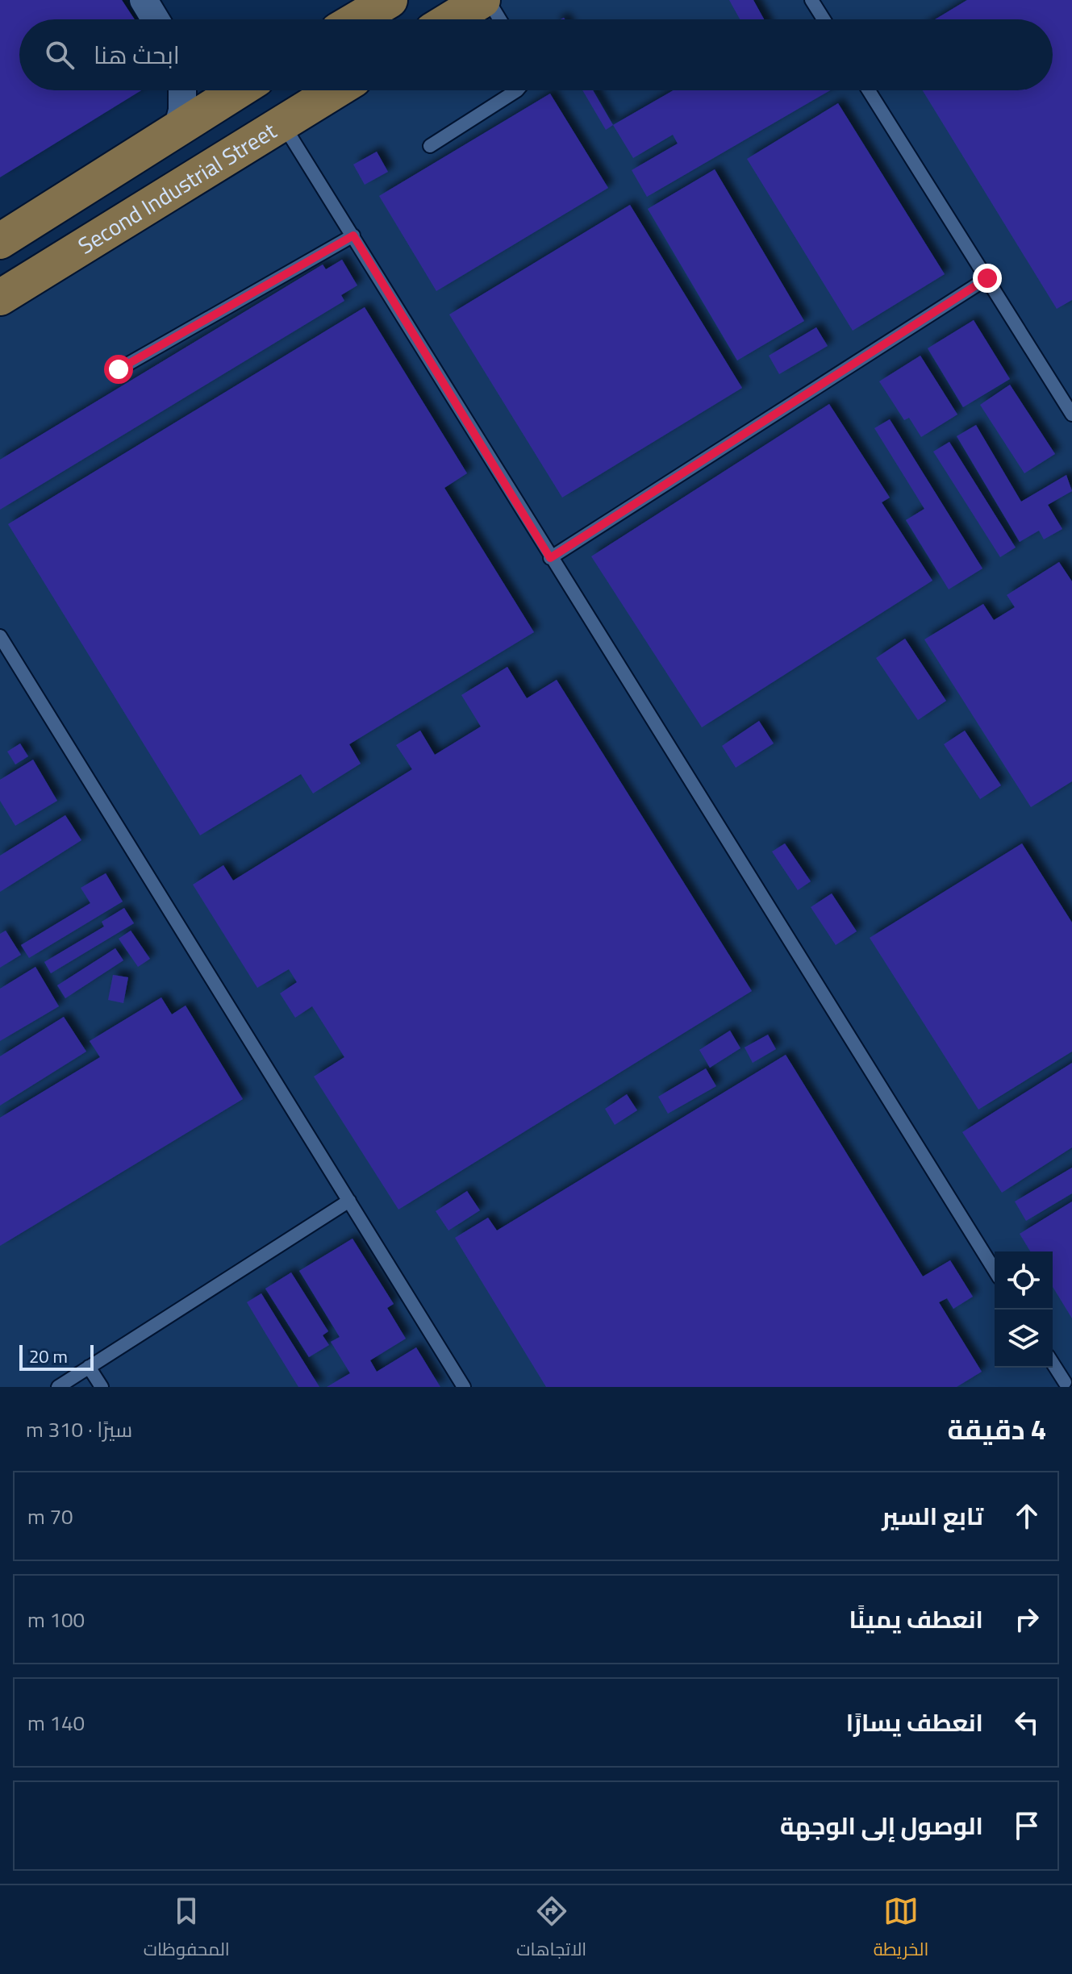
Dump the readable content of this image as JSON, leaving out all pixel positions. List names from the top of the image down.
{
  "streets": {
    "main road": ["Second Industrial Street"]
  },
  "scale_bar": "20 m",
  "page": {
    "search": "ابحث هنا",
    "scale": "20 m",
    "heading": ["4 دقيقة", "سيرًا · 310 m"],
    "list": [
      ["تابع السير", "70 m"],
      ["انعطف يمينًا", "100 m"],
      ["انعطف يسارًا", "140 m"],
      "الوصول إلى الوجهة"
    ],
    "nav": ["الخريطة", "الاتجاهات", "المحفوظات"]
  }
}
